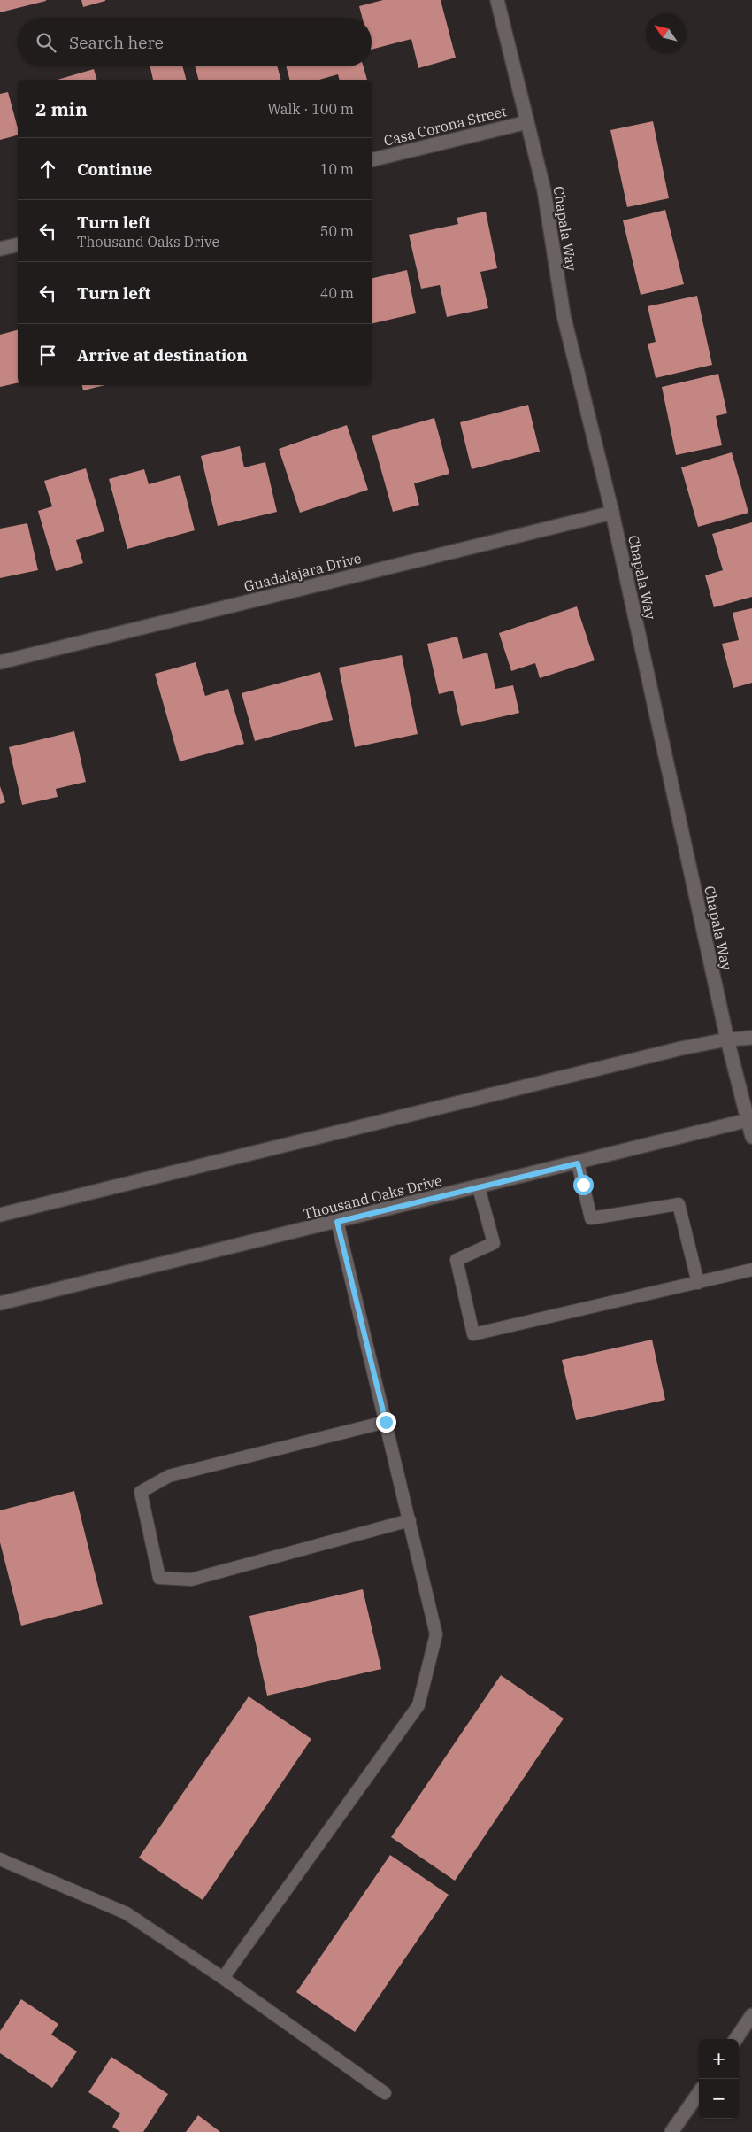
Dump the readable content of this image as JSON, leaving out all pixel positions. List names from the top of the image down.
{
  "streets": {
    "street": [
      "Casa Corona Street",
      "Chapala Way",
      "Guadalajara Drive",
      "Thousand Oaks Drive"
    ]
  },
  "crossings": [
    ["Casa Corona Street", "Chapala Way"],
    ["Chapala Way", "Guadalajara Drive"],
    ["Chapala Way", "Thousand Oaks Drive"]
  ],
  "north": "top left",
  "page": {
    "search": "Search here",
    "heading": ["2 min", "Walk · 100 m"],
    "list": [
      ["Continue", "10 m"],
      ["Turn left", "Thousand Oaks Drive", "50 m"],
      ["Turn left", "40 m"],
      "Arrive at destination"
    ],
    "map_buttons": ["+", "−"]
  }
}
